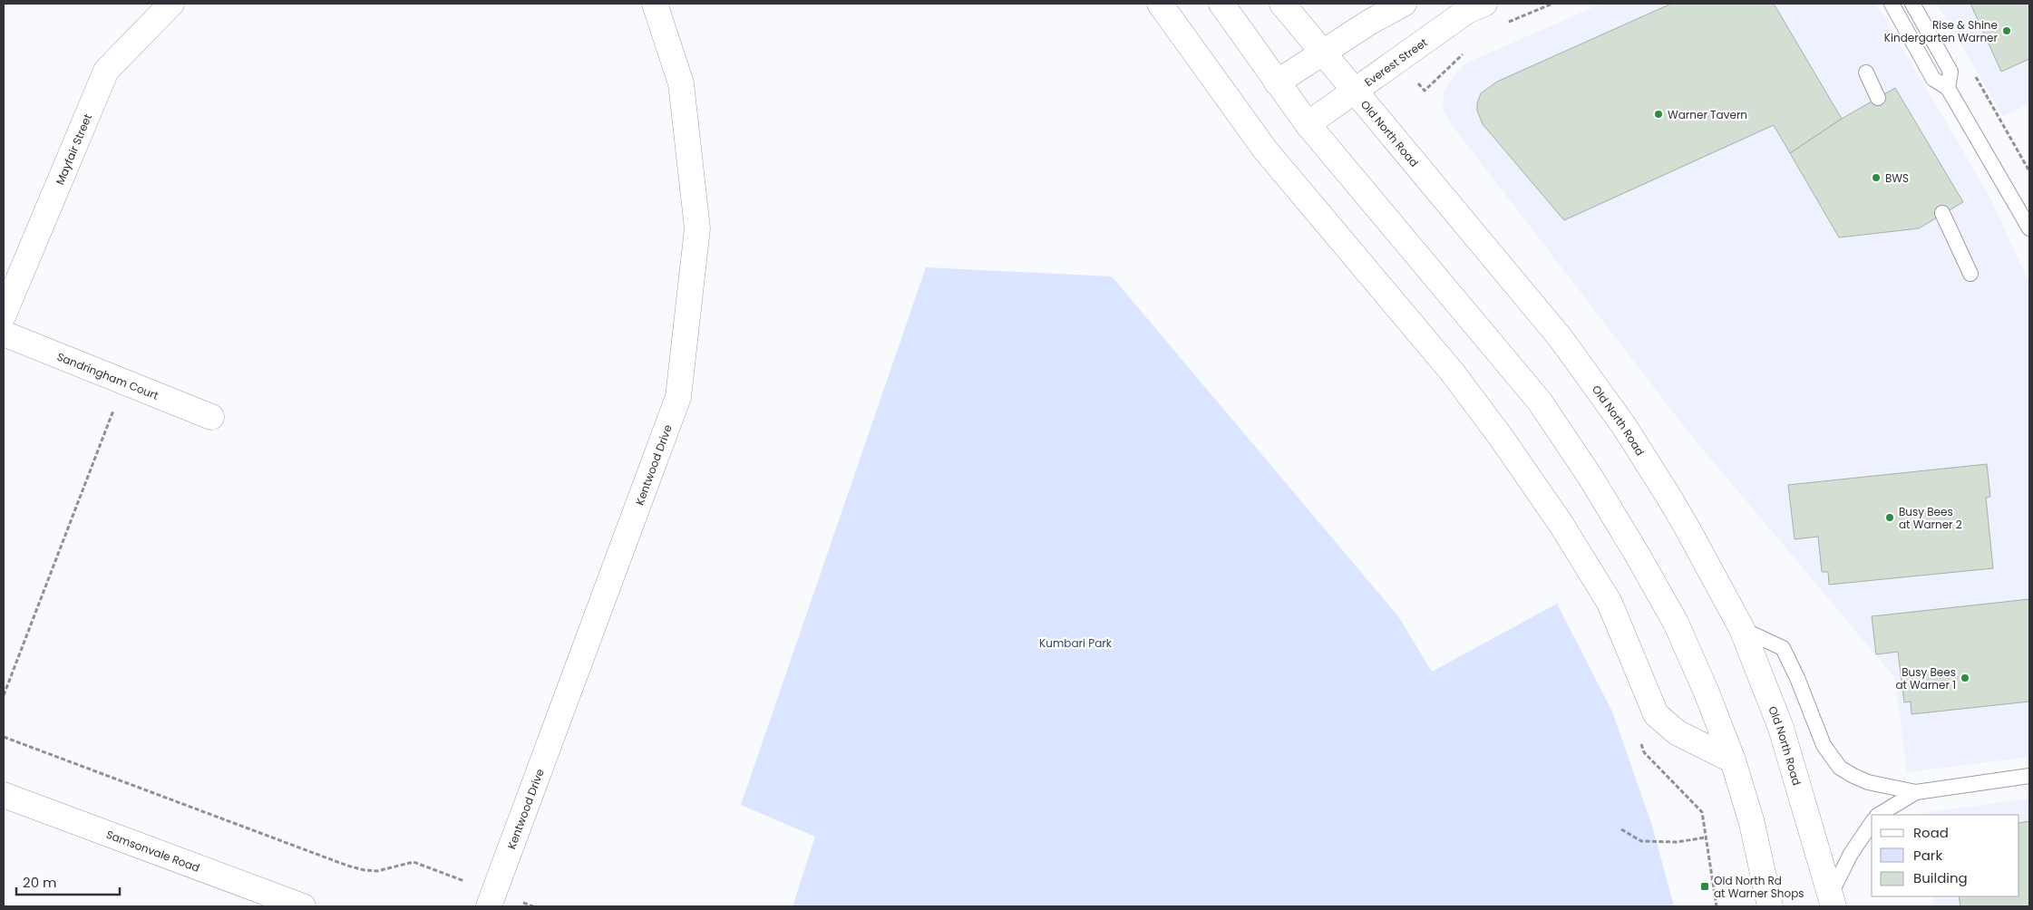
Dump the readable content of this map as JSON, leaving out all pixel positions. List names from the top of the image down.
{
  "streets": {
    "street": [
      "Everest Street",
      "Old North Road",
      "Mayfair Street",
      "Sandringham Court",
      "Kentwood Drive",
      "Samsonvale Road"
    ]
  },
  "crossings": [
    ["Everest Street", "Old North Road"]
  ],
  "parks": ["Kumbari Park"],
  "places": {
    "other": [
      "Rise & Shine Kindergarten Warner",
      "Warner Tavern",
      "BWS",
      "Busy Bees at Warner 2",
      "Busy Bees at Warner 1"
    ],
    "transit": ["Old North Rd at Warner Shops"]
  },
  "legend": ["Road", "Park", "Building"],
  "scale_bar": "20 m"
}
